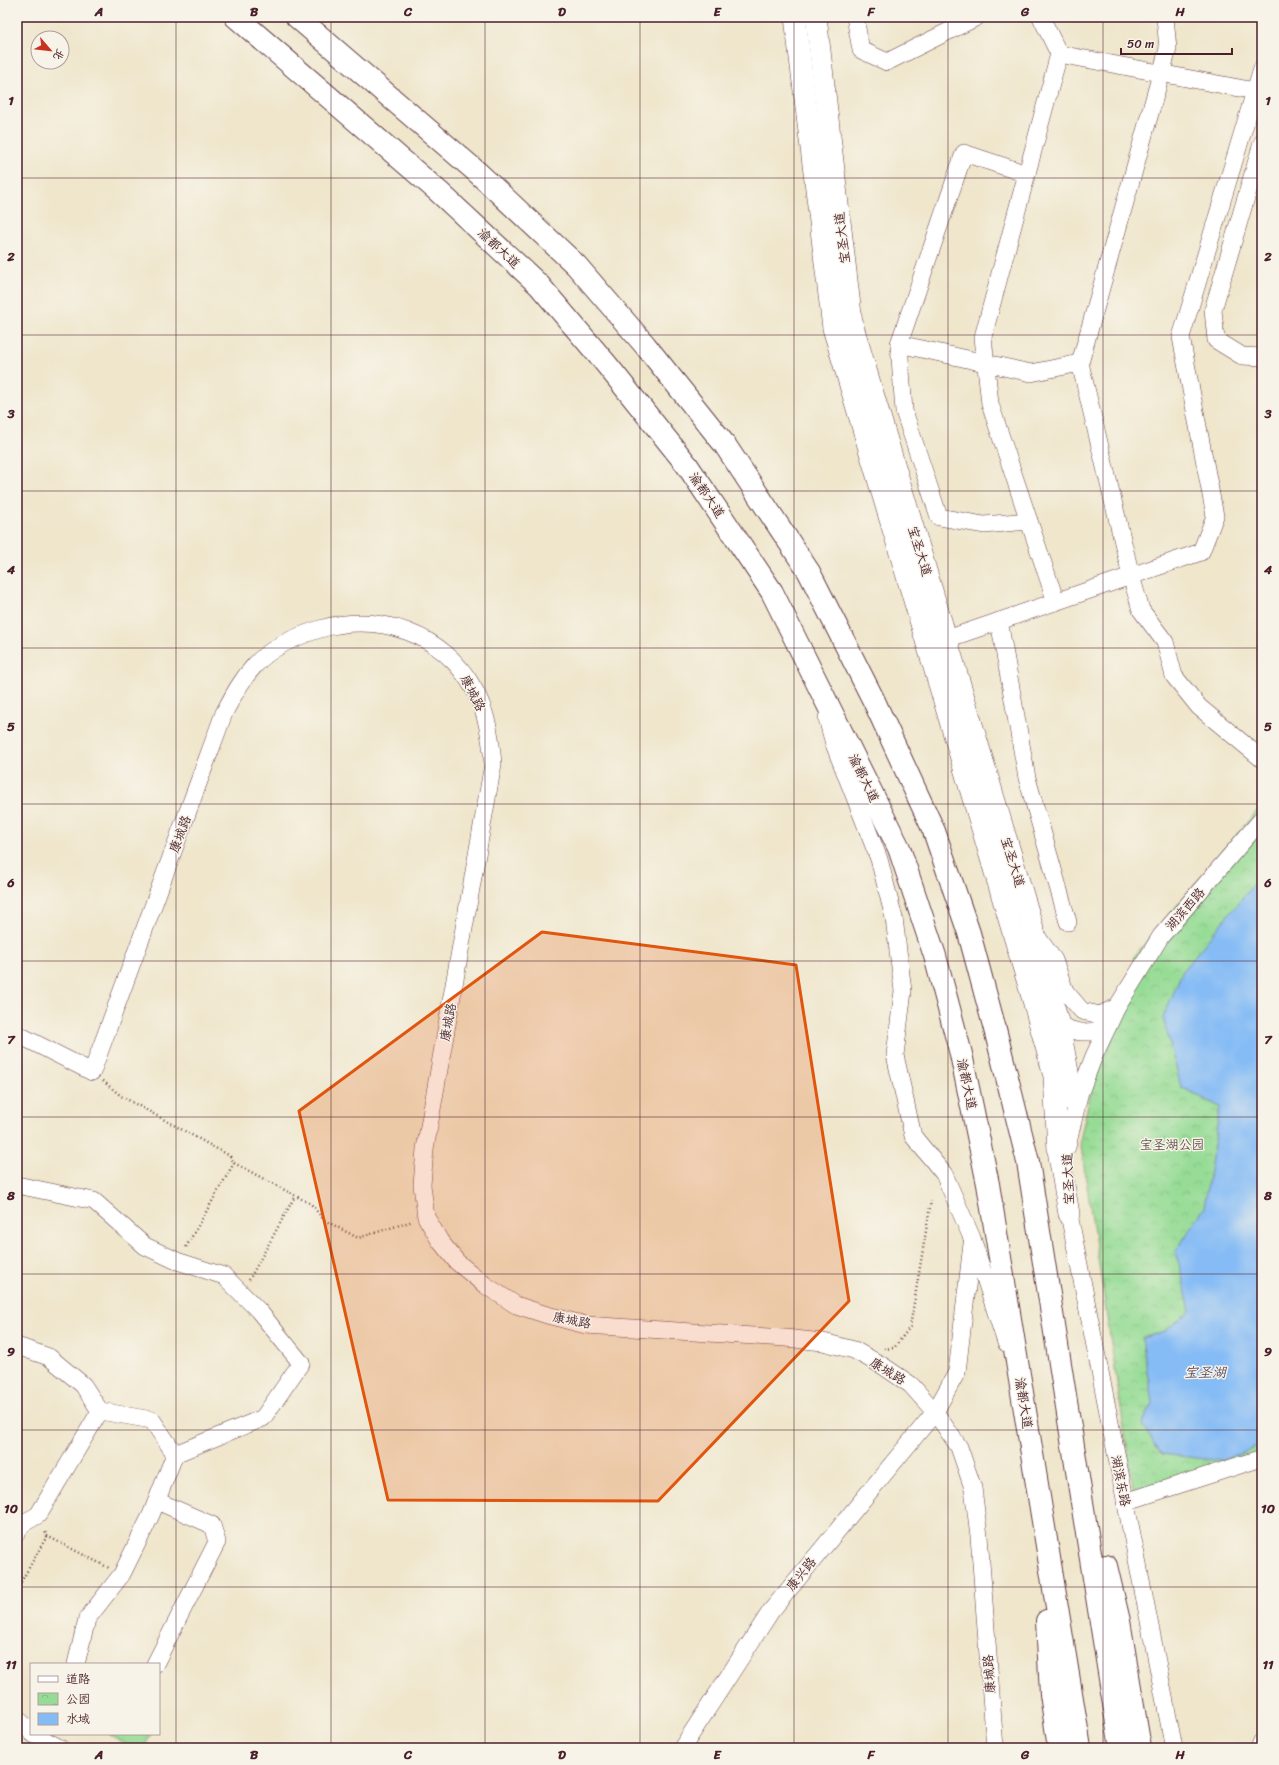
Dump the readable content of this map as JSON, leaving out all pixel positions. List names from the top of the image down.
{
  "streets": {
    "highway": ["渝都大道"],
    "main road": ["宝圣大道"],
    "street": [
      "康城路",
      "湖滨西路",
      "湖滨东路",
      "康兴路"
    ]
  },
  "crossings": [
    ["宝圣大道", "湖滨西路"],
    ["宝圣大道", "湖滨东路"],
    ["康城路", "康兴路"]
  ],
  "water": ["宝圣湖"],
  "parks": ["宝圣湖公园"],
  "legend": ["道路", "公园", "水域"],
  "scale_bar": "50 m",
  "north": "bottom right",
  "grid": {
    "columns": [
      "A",
      "B",
      "C",
      "D",
      "E",
      "F",
      "G",
      "H"
    ],
    "rows": [
      "1",
      "2",
      "3",
      "4",
      "5",
      "6",
      "7",
      "8",
      "9",
      "10",
      "11"
    ]
  }
}
